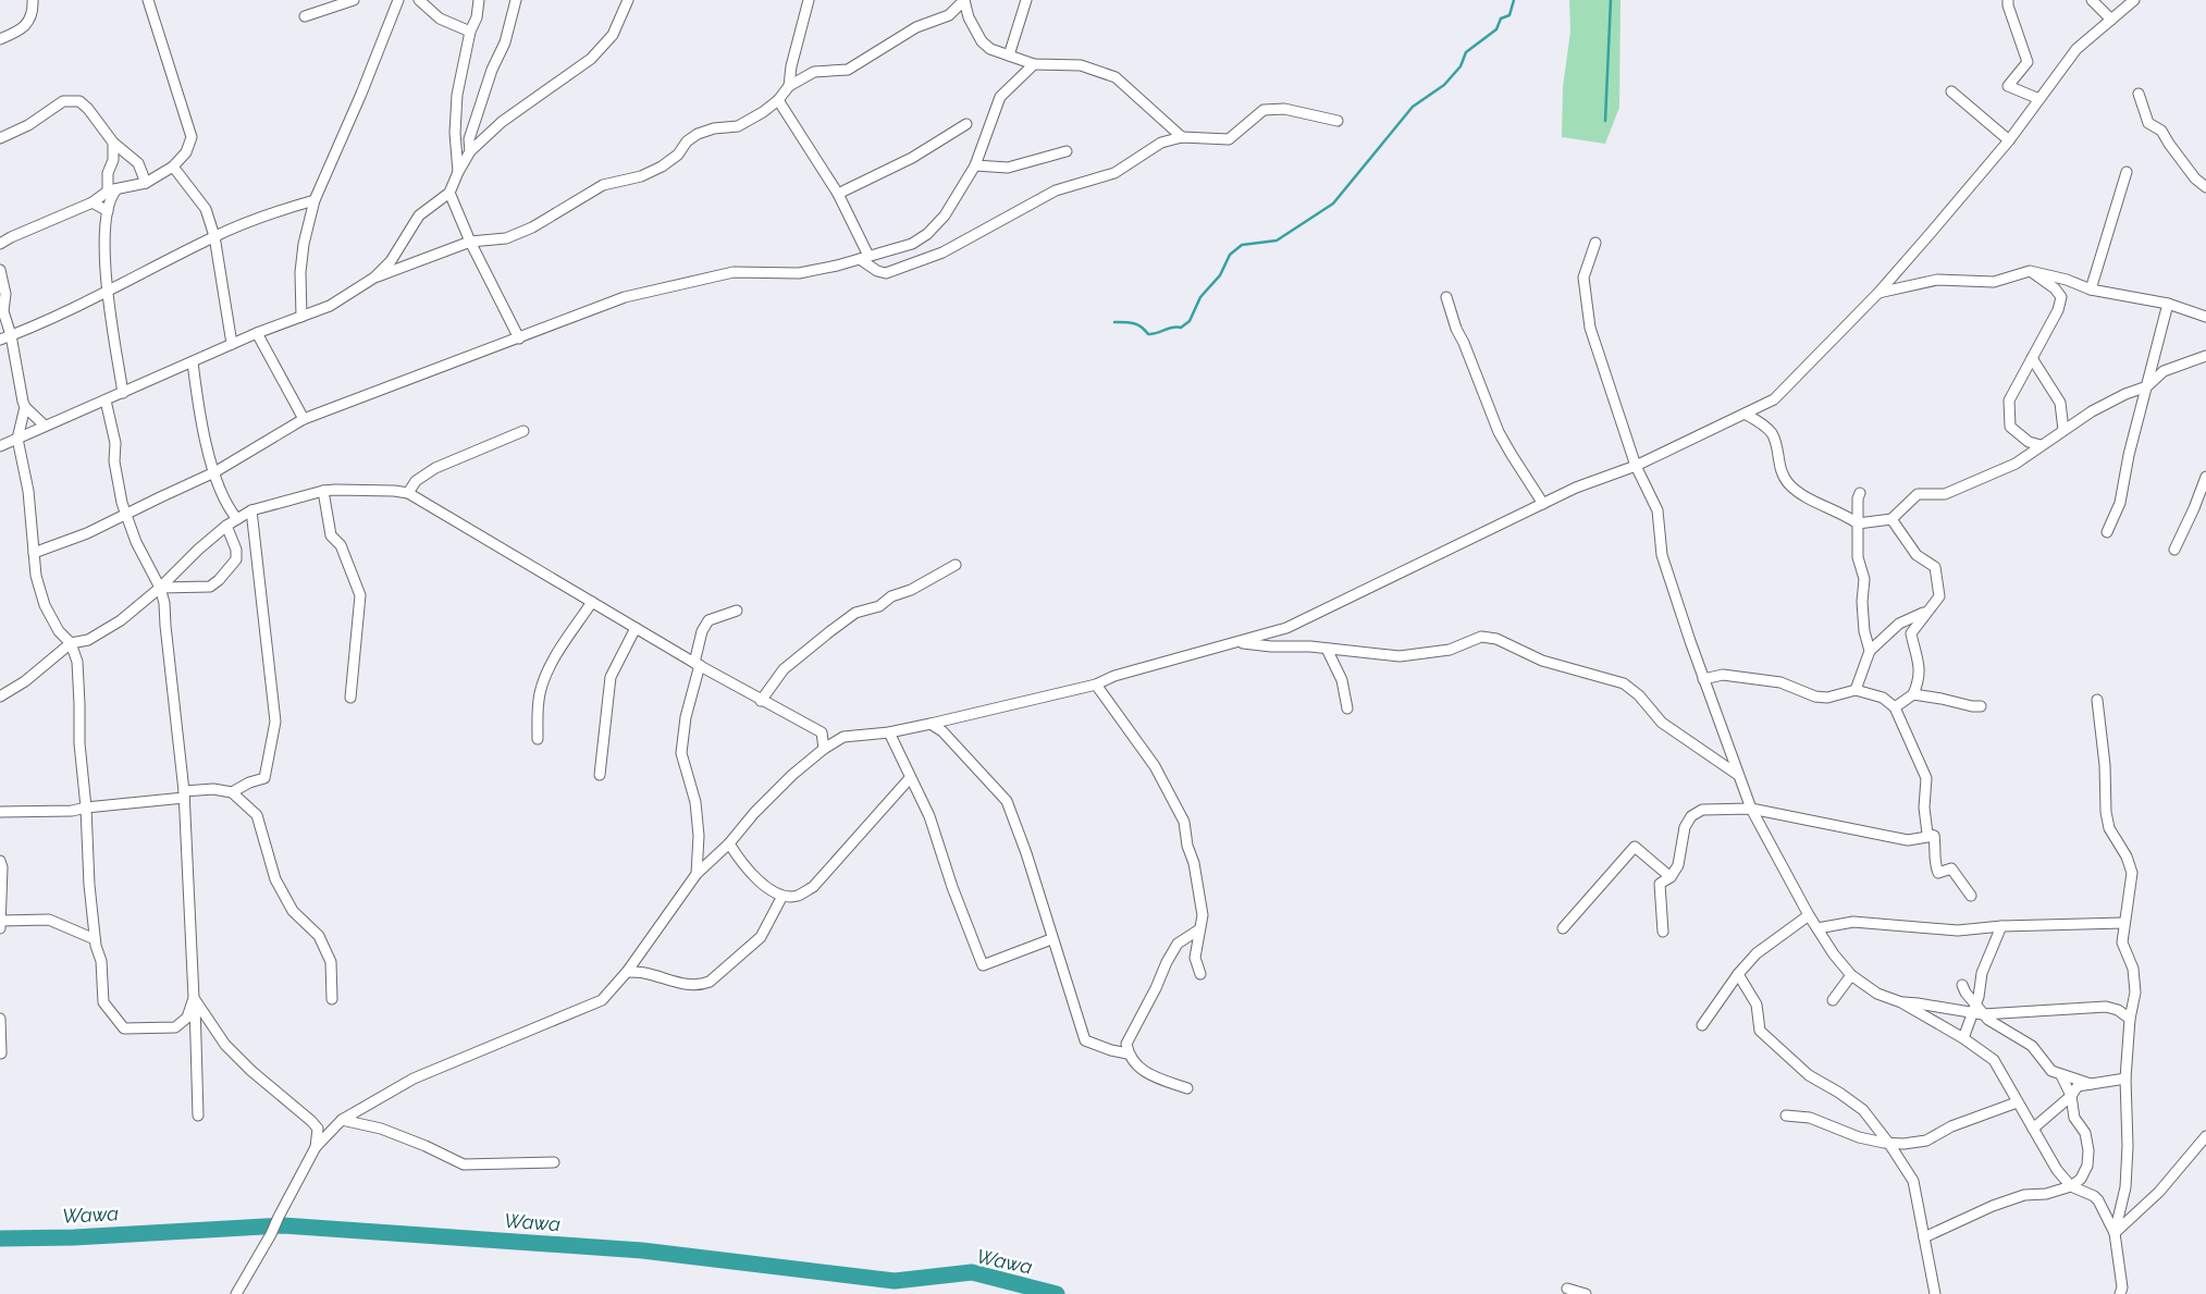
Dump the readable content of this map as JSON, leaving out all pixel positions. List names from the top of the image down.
{
  "water": ["Wawa"]
}
